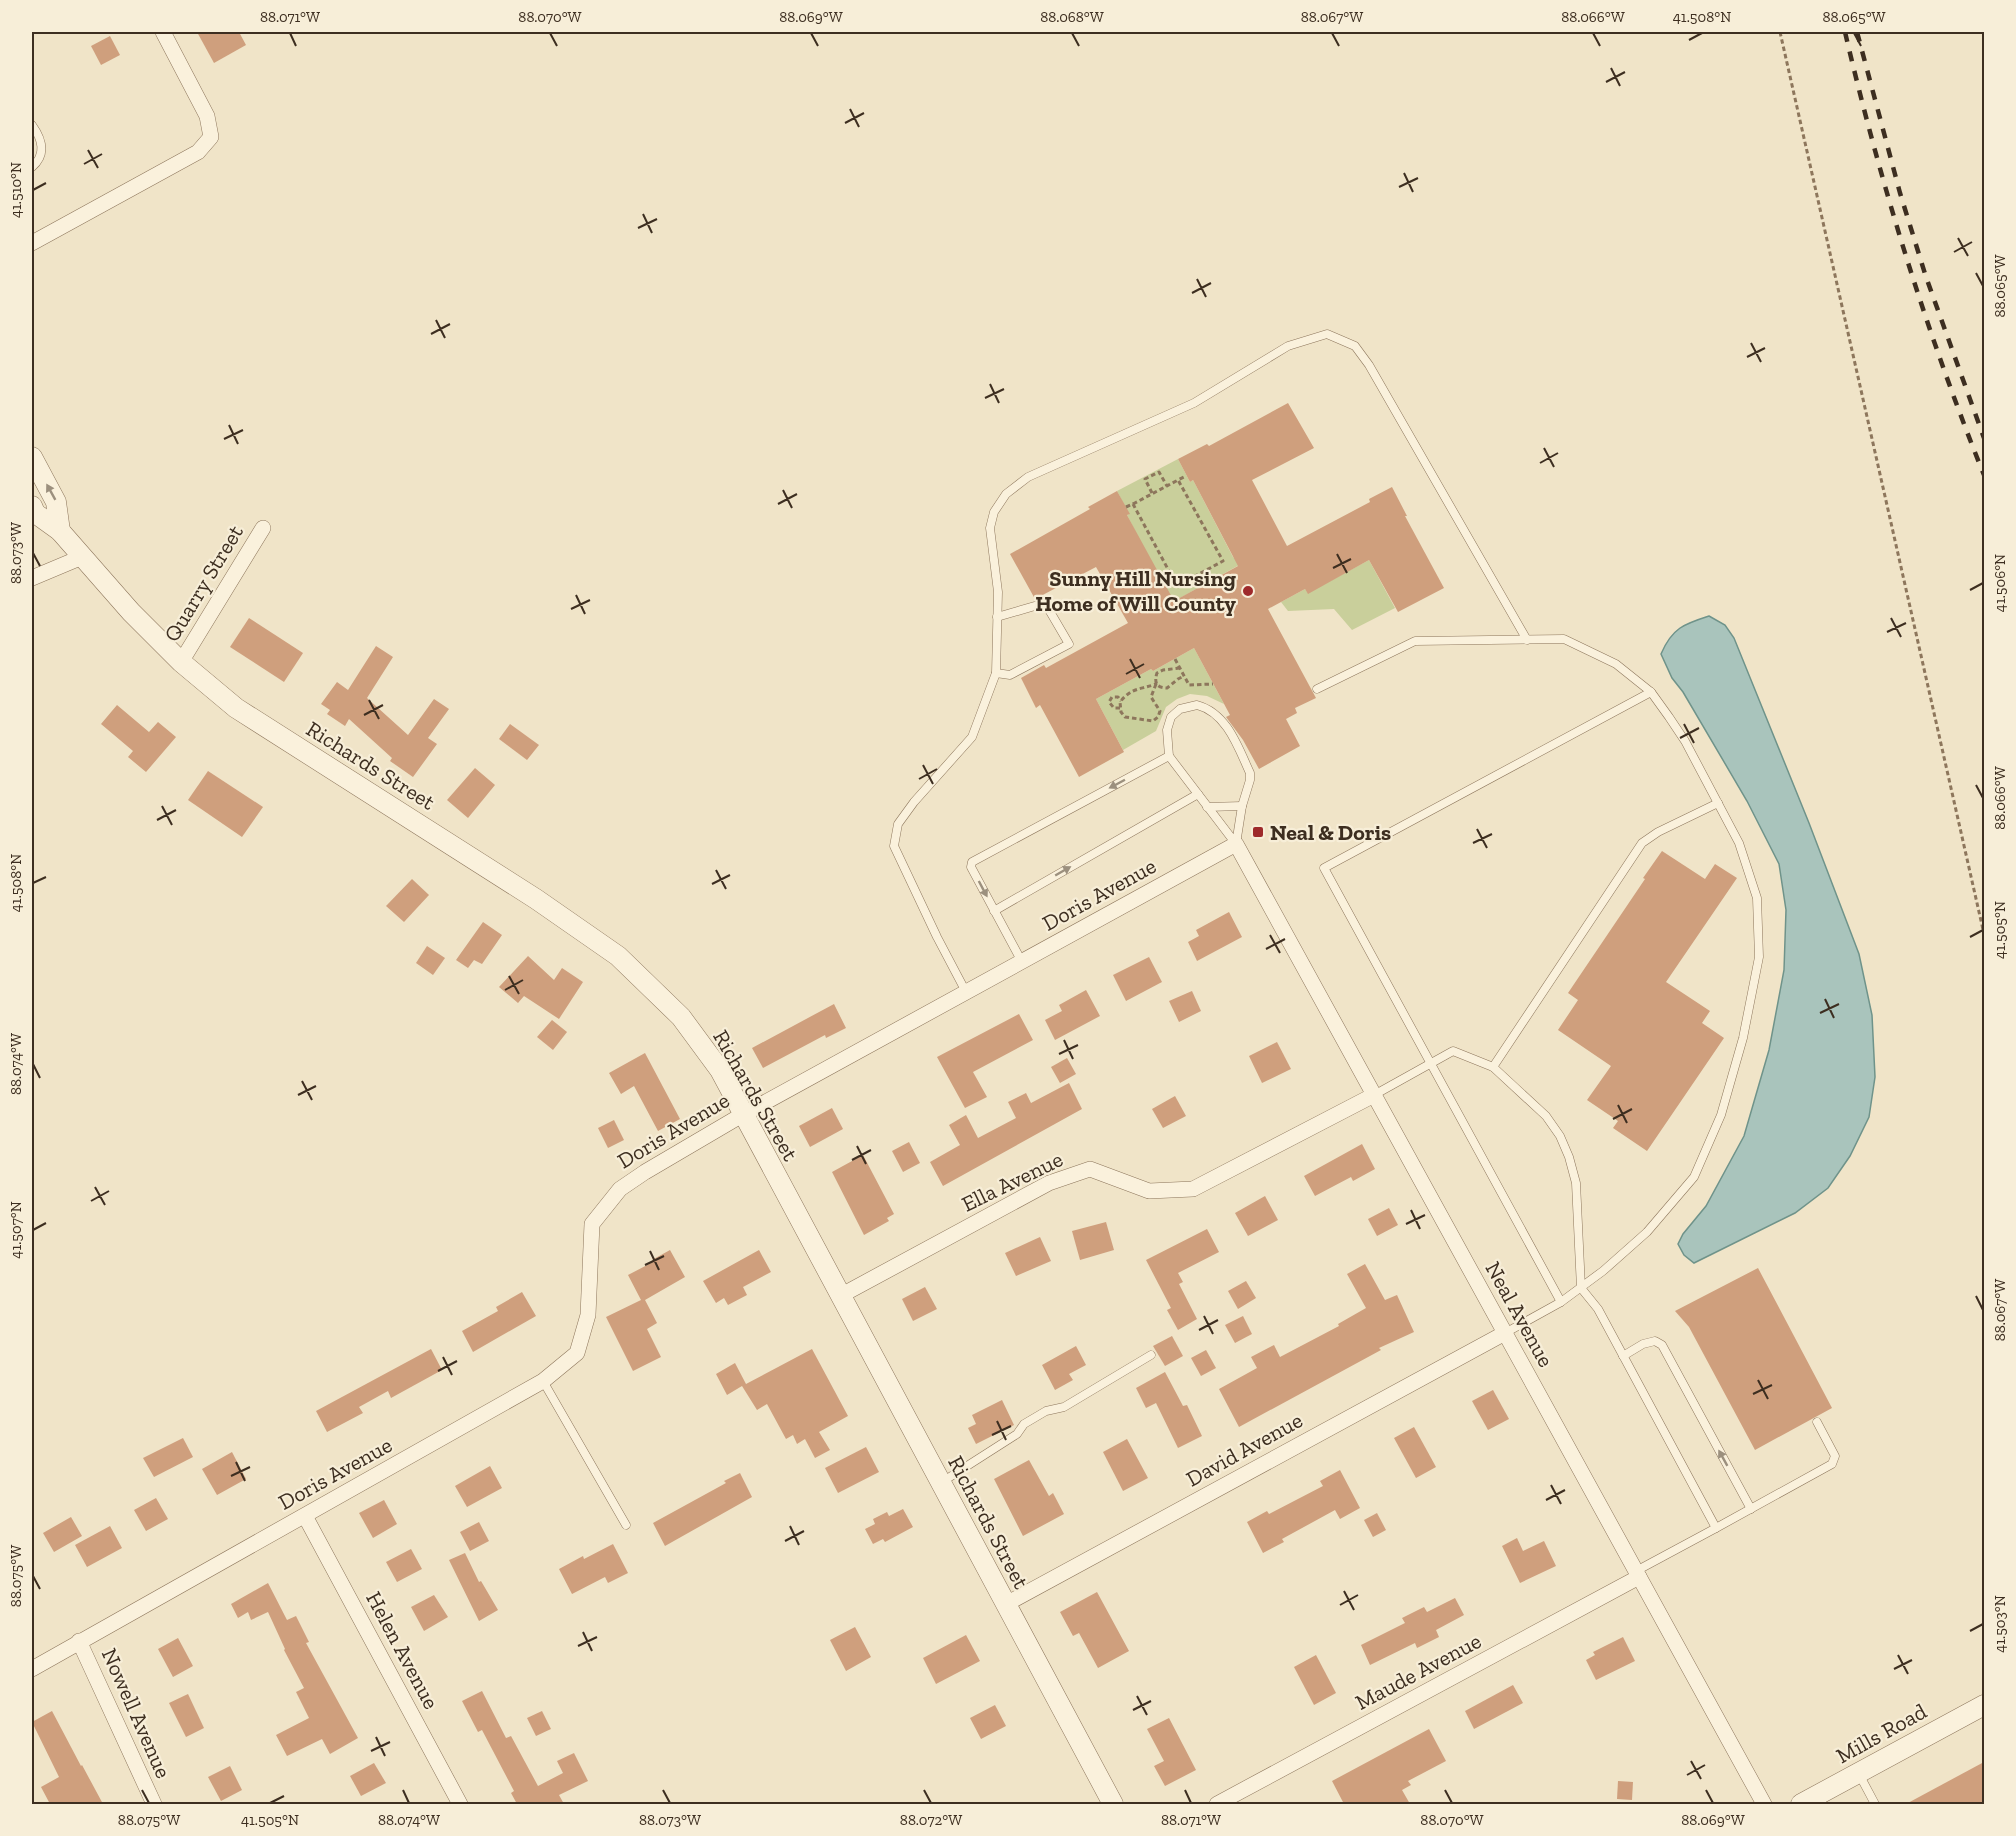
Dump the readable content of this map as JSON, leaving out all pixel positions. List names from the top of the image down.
{
  "streets": {
    "street": [
      "Quarry Street",
      "Richards Street",
      "Doris Avenue",
      "Ella Avenue",
      "Neal Avenue",
      "David Avenue",
      "Helen Avenue",
      "Maude Avenue",
      "Nowell Avenue",
      "Mills Road"
    ]
  },
  "crossings": [
    ["Quarry Street", "Richards Street"],
    ["Richards Street", "Doris Avenue"],
    ["Richards Street", "Ella Avenue"],
    ["Richards Street", "David Avenue"],
    ["Doris Avenue", "Neal Avenue"],
    ["Doris Avenue", "Helen Avenue"],
    ["Doris Avenue", "Nowell Avenue"],
    ["Ella Avenue", "Neal Avenue"],
    ["Neal Avenue", "David Avenue"],
    ["Neal Avenue", "Maude Avenue"]
  ],
  "places": {
    "other": ["Sunny Hill Nursing Home of Will County"],
    "transit": ["Neal & Doris"]
  },
  "coordinates": [
    "88.071°W",
    "88.070°W",
    "88.069°W",
    "88.068°W",
    "88.067°W",
    "88.066°W",
    "41.508°N",
    "88.065°W",
    "41.510°N",
    "88.073°W",
    "41.506°N",
    "41.505°N",
    "88.074°W",
    "41.507°N",
    "88.075°W",
    "41.503°N",
    "88.072°W"
  ]
}
